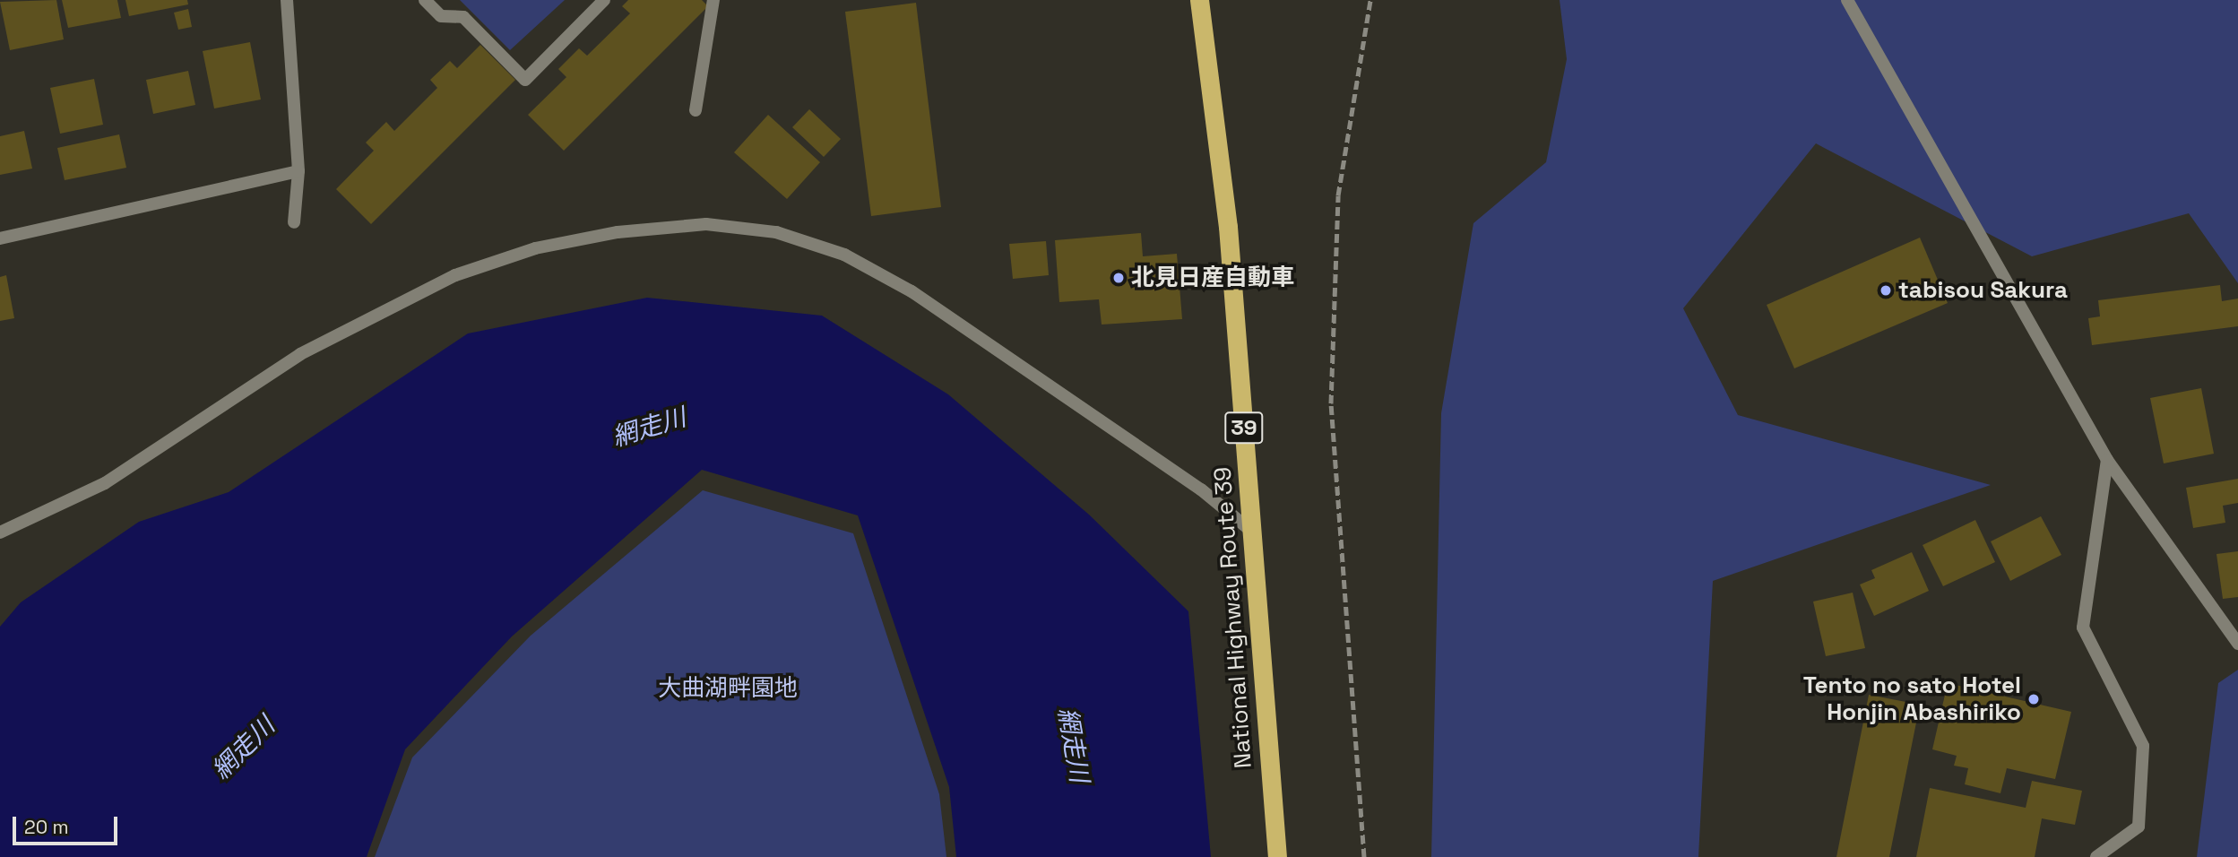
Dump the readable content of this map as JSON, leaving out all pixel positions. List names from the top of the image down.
{
  "streets": {
    "highway": ["39", "National Highway Route 39"]
  },
  "water": ["網走川"],
  "parks": ["大曲湖畔園地"],
  "places": ["北見日産自動車", "tabisou Sakura", "Tento no sato Hotel Honjin Abashiriko"],
  "scale_bar": "20 m"
}
